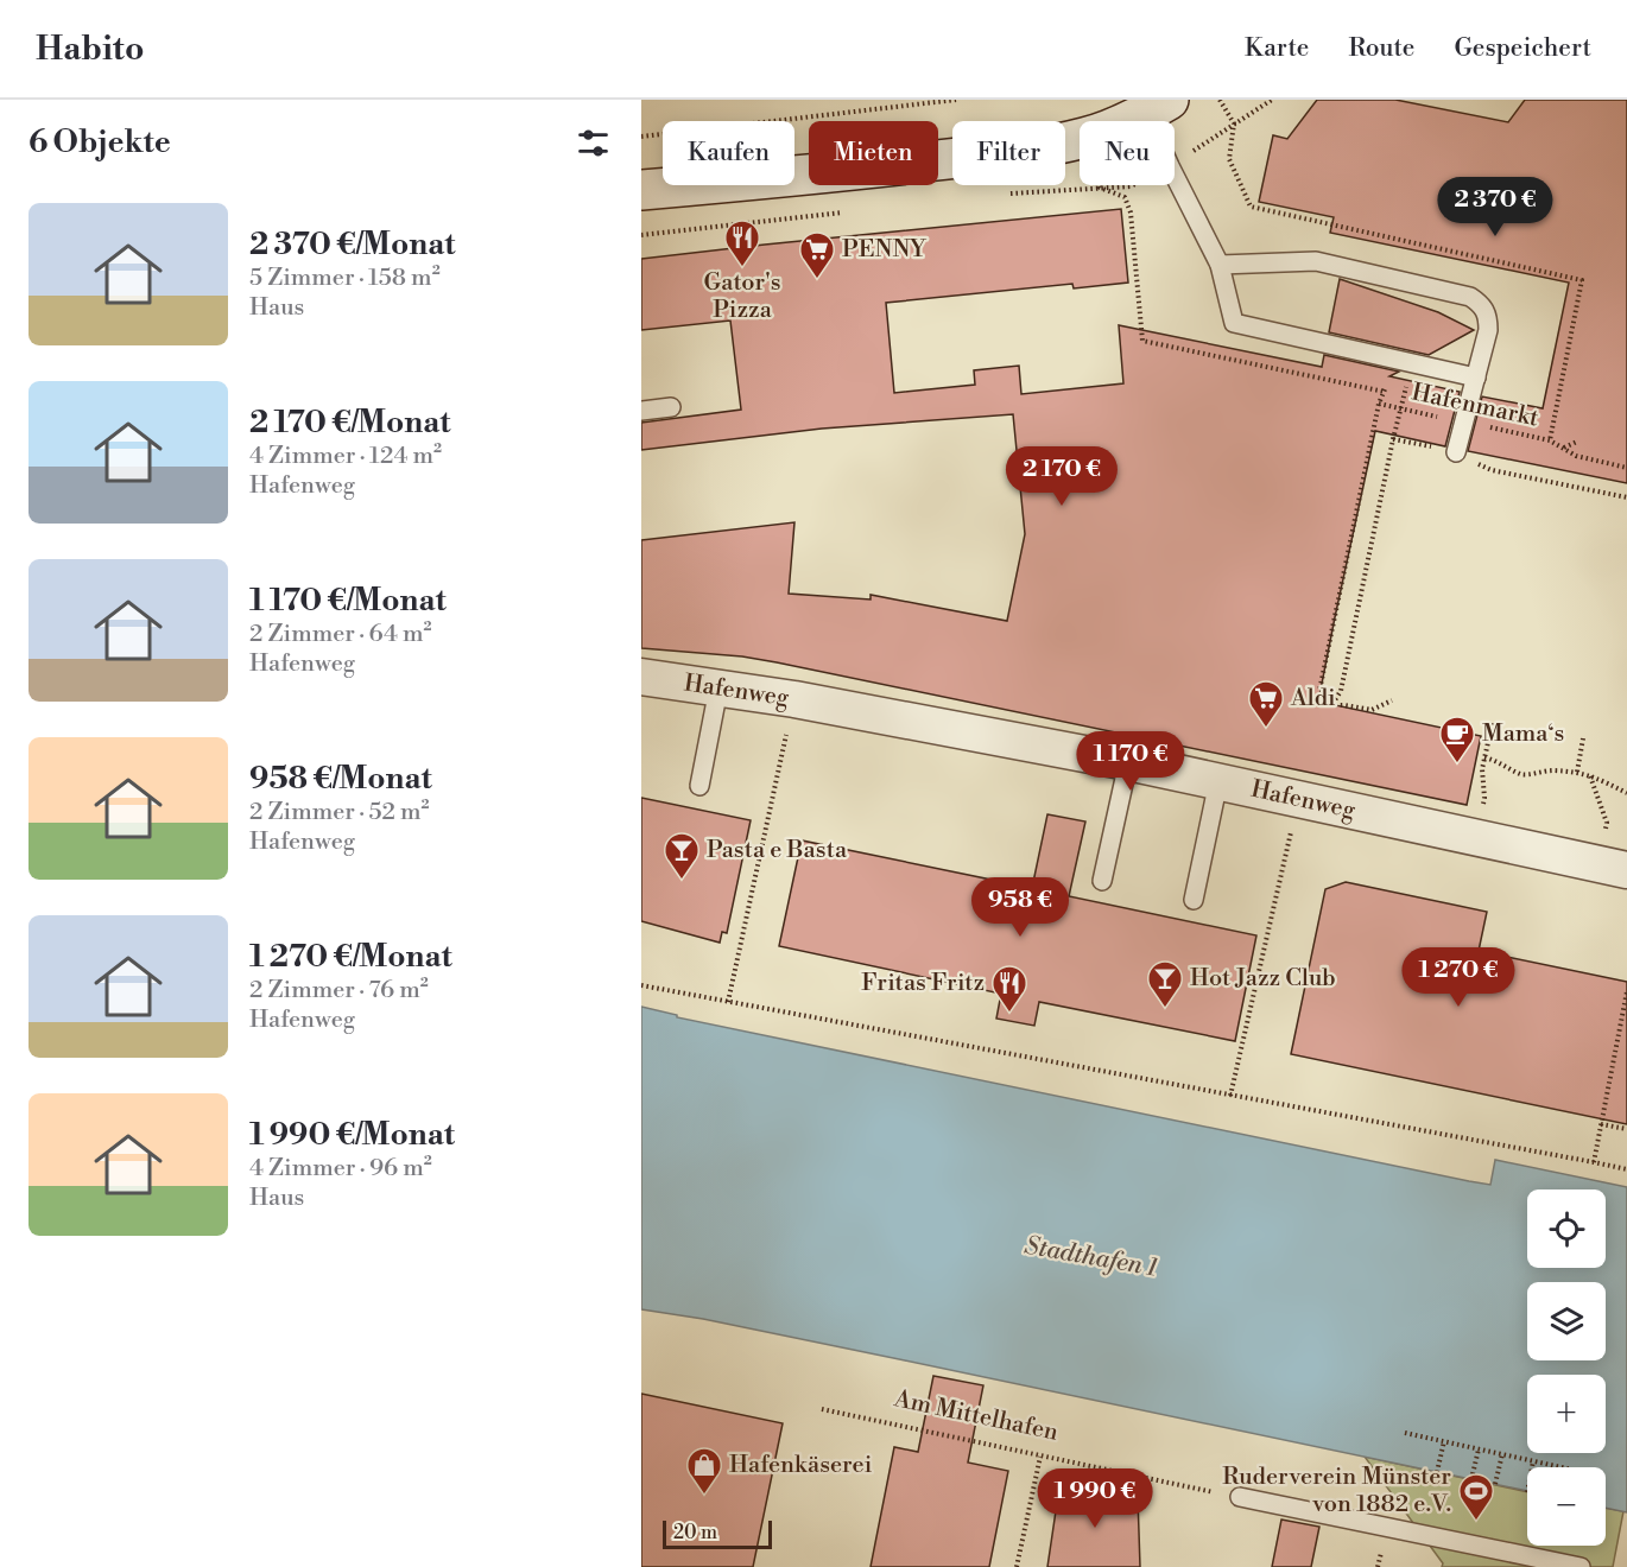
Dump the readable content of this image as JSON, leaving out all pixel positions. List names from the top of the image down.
{
  "streets": {
    "street": ["Hafenweg"],
    "path": ["Hafenmarkt", "Am Mittelhafen"]
  },
  "water": ["Stadthafen 1"],
  "places": {
    "restaurant": ["Gator's Pizza", "Fritas Fritz"],
    "supermarket": ["PENNY", "Aldi"],
    "cafe": ["Mama‘s"],
    "bar": ["Pasta e Basta", "Hot Jazz Club"],
    "shop": ["Hafenkäserei"],
    "sports": ["Ruderverein Münster von 1882 e.V."]
  },
  "scale_bar": "20 m",
  "page": {
    "header": "Habito",
    "nav": ["Karte", "Route", "Gespeichert"],
    "heading": "6 Objekte",
    "chip": [
      "Kaufen",
      "Mieten",
      "Filter",
      "Neu"
    ],
    "price": [
      "2 370 €",
      "2 170 €",
      "1 170 €",
      "958 €",
      "1 270 €",
      "1 990 €"
    ],
    "list": [
      {
        "name": "2 370 €/Monat",
        "note": "5 Zimmer · 158 m² · Haus"
      },
      {
        "name": "2 170 €/Monat",
        "note": "4 Zimmer · 124 m² · Hafenweg"
      },
      {
        "name": "1 170 €/Monat",
        "note": "2 Zimmer · 64 m² · Hafenweg"
      },
      {
        "name": "958 €/Monat",
        "note": "2 Zimmer · 52 m² · Hafenweg"
      },
      {
        "name": "1 270 €/Monat",
        "note": "2 Zimmer · 76 m² · Hafenweg"
      },
      {
        "name": "1 990 €/Monat",
        "note": "4 Zimmer · 96 m² · Haus"
      }
    ],
    "map_buttons": ["+", "−"],
    "scale": "20 m"
  }
}
